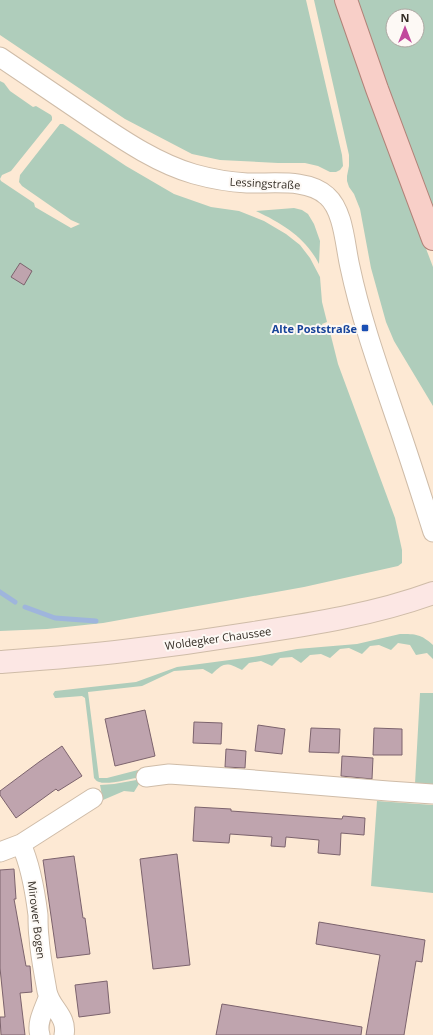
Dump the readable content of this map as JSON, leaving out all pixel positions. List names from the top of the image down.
{
  "streets": {
    "main road": ["Woldegker Chaussee"],
    "street": ["Lessingstraße", "Mirower Bogen"]
  },
  "places": {
    "transit": ["Alte Poststraße"]
  },
  "north": "top"
}
